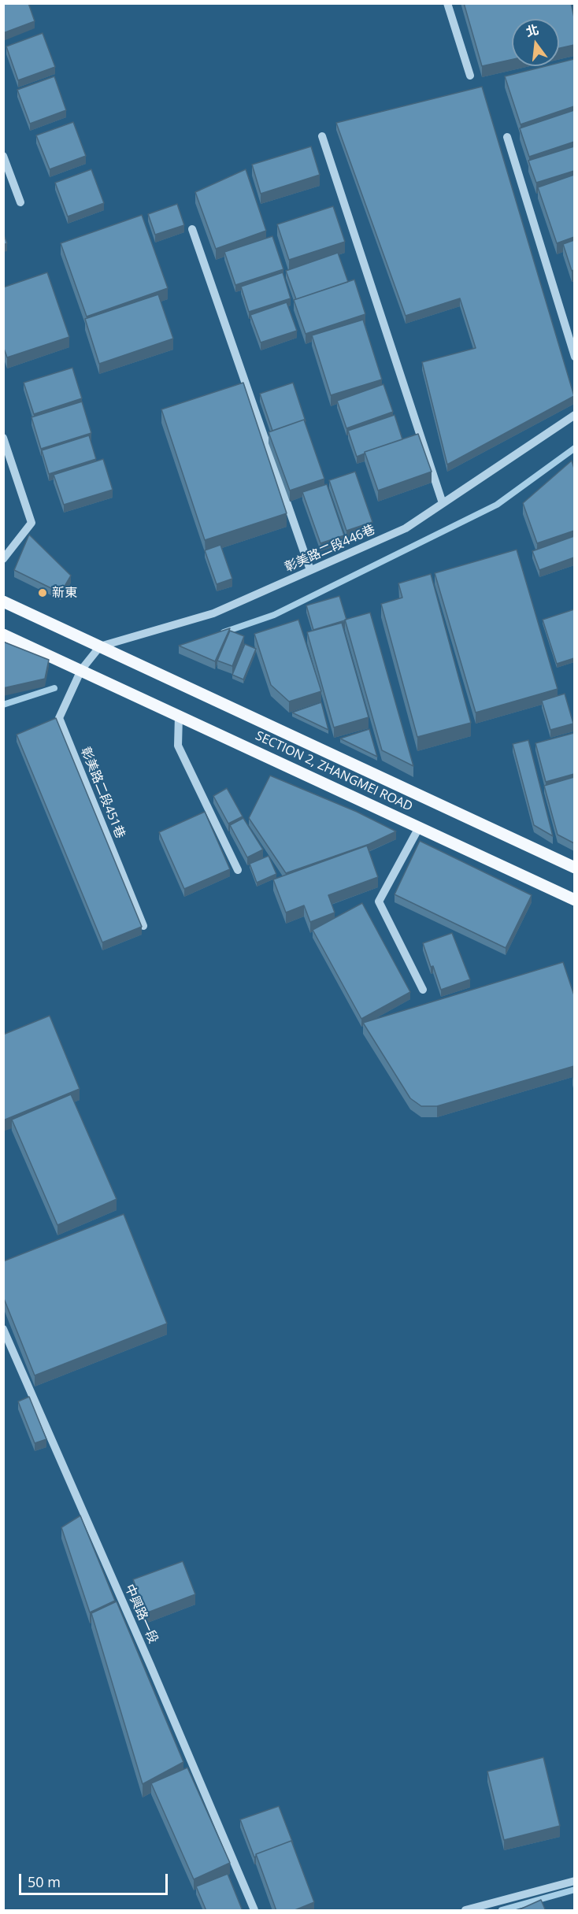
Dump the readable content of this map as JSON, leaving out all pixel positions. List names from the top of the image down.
{
  "streets": {
    "main road": ["SECTION 2, ZHANGMEI ROAD"],
    "street": ["彰美路二段446巷", "彰美路二段451巷", "中興路一段"]
  },
  "crossings": [
    ["彰美路二段446巷", "SECTION 2, ZHANGMEI ROAD"],
    ["SECTION 2, ZHANGMEI ROAD", "彰美路二段451巷"]
  ],
  "places": ["新東"],
  "scale_bar": "50 m",
  "north": "top"
}
